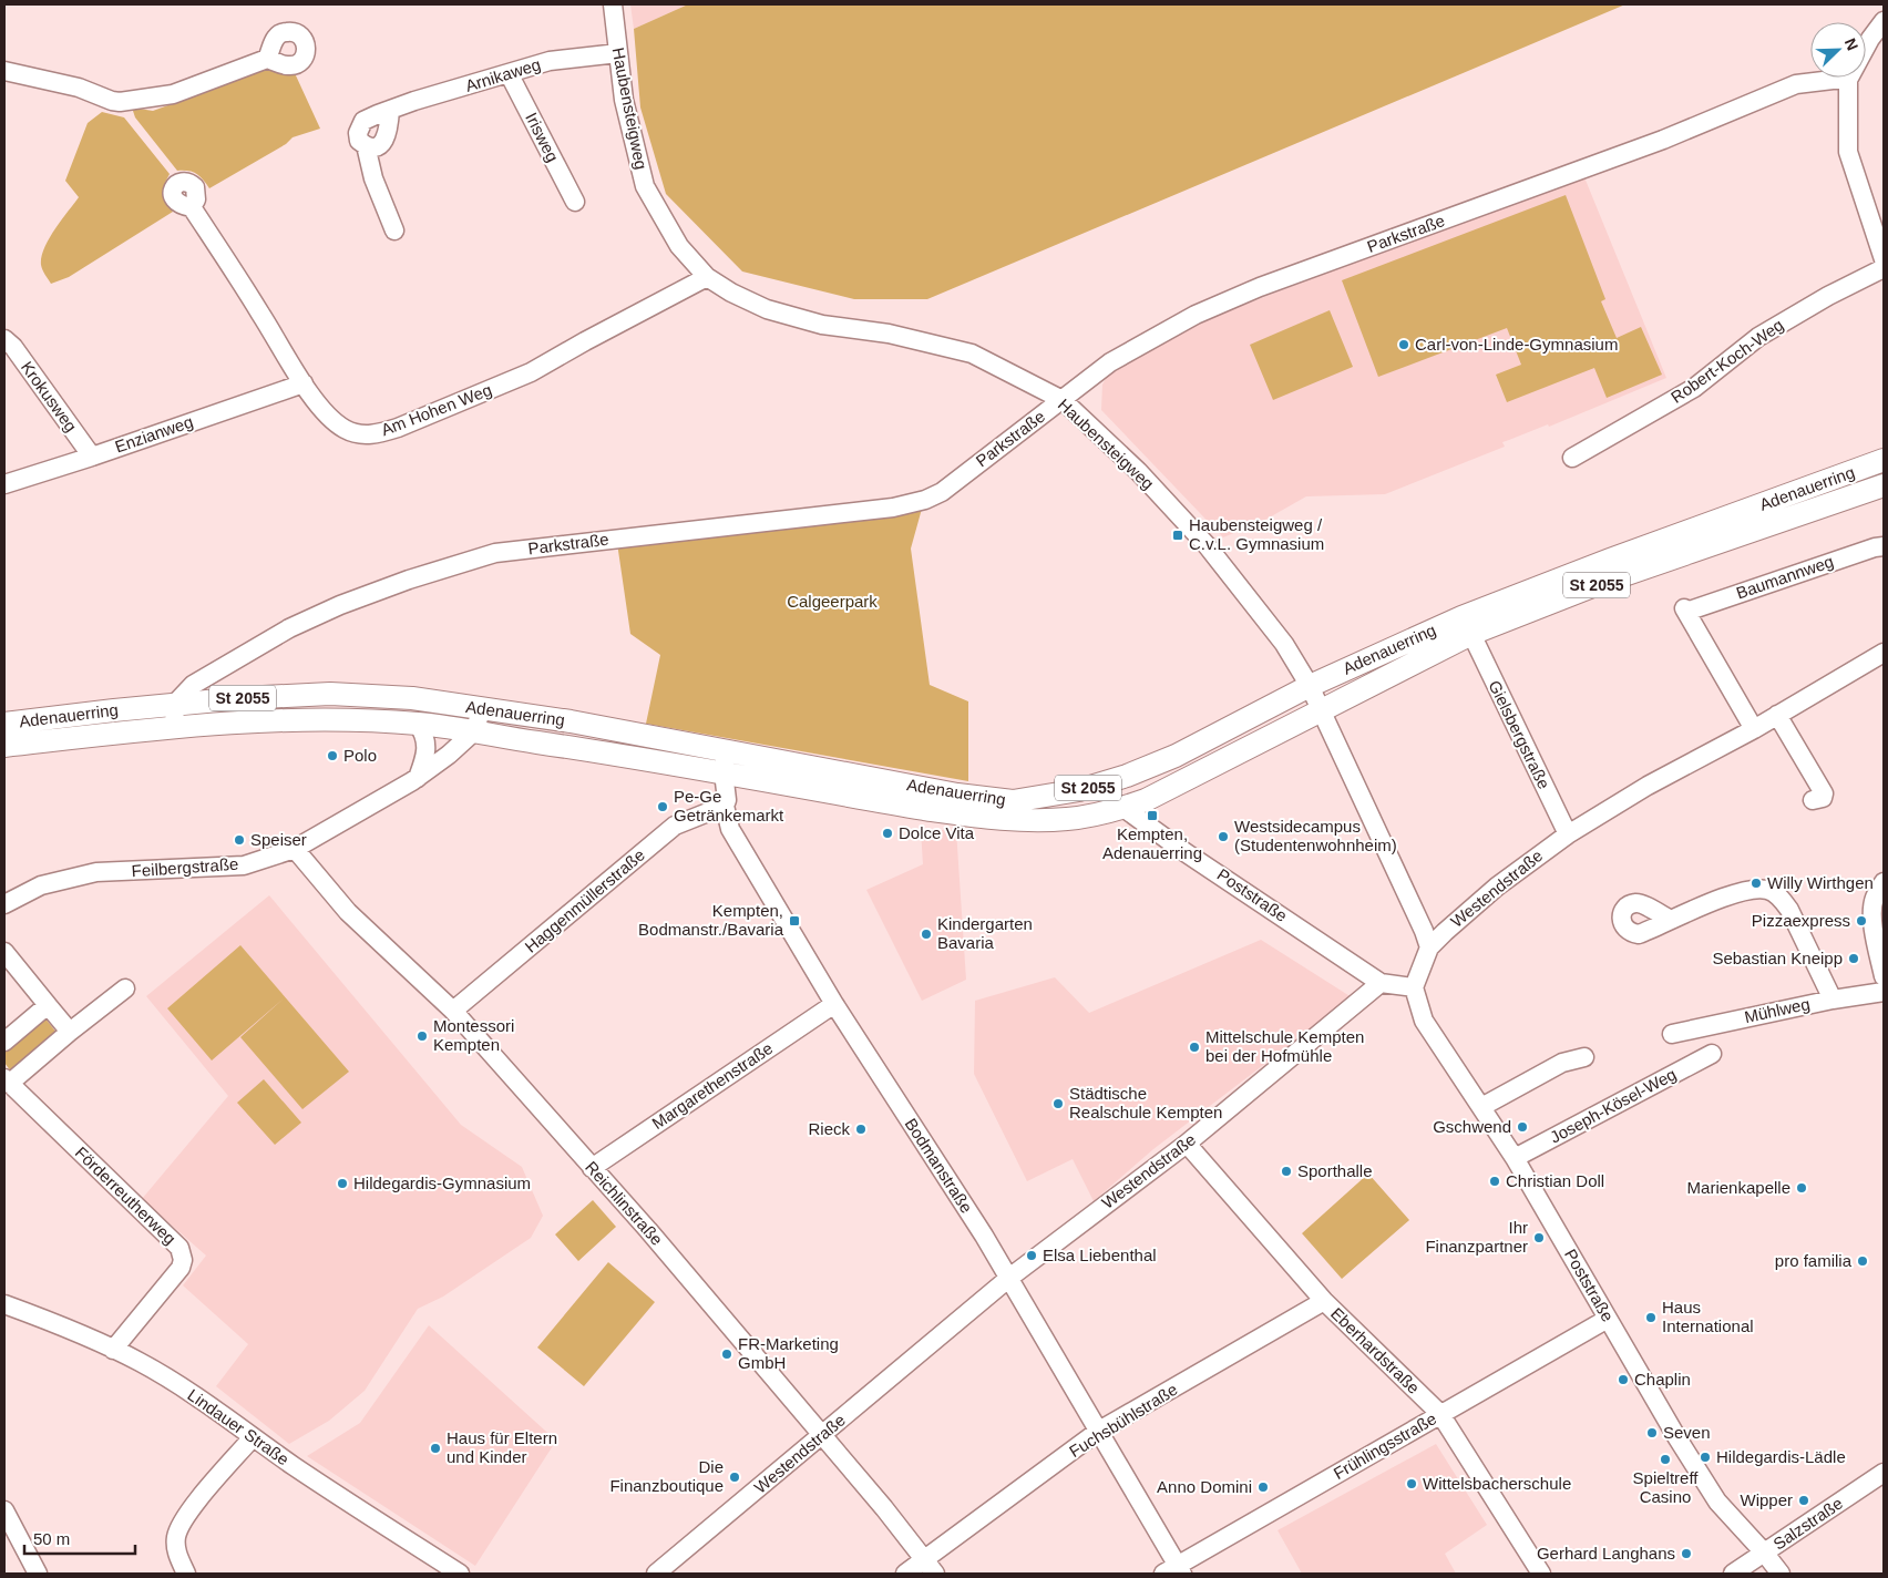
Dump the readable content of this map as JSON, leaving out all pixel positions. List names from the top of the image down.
{
  "streets": {
    "main road": ["Adenauerring", "St 2055"],
    "street": [
      "Arnikaweg",
      "Haubensteigweg",
      "Irisweg",
      "Parkstraße",
      "Robert-Koch-Weg",
      "Krokusweg",
      "Am Hohen Weg",
      "Enzianweg",
      "Baumannweg",
      "Gielsbergstraße",
      "Feilbergstraße",
      "Westendstraße",
      "Poststraße",
      "Haggenmüllerstraße",
      "Mühlweg",
      "Margarethenstraße",
      "Joseph-Kösel-Weg",
      "Bodmanstraße",
      "Förderreutherweg",
      "Reichlinstraße",
      "Eberhardstraße",
      "Fuchsbühlstraße",
      "Lindauer Straße",
      "Frühlingsstraße",
      "Salzstraße"
    ]
  },
  "crossings": [
    ["Arnikaweg", "Haubensteigweg"],
    ["Arnikaweg", "Irisweg"],
    ["Haubensteigweg", "Parkstraße"],
    ["Haubensteigweg", "Am Hohen Weg"],
    ["Haubensteigweg", "Adenauerring"],
    ["Haubensteigweg", "Westendstraße"],
    ["Parkstraße", "Adenauerring"],
    ["Krokusweg", "Enzianweg"],
    ["Am Hohen Weg", "Enzianweg"],
    ["Adenauerring", "Gielsbergstraße"],
    ["Adenauerring", "Feilbergstraße"],
    ["Adenauerring", "Poststraße"],
    ["Adenauerring", "Bodmanstraße"],
    ["Baumannweg", "Westendstraße"],
    ["Gielsbergstraße", "Westendstraße"],
    ["Feilbergstraße", "Reichlinstraße"],
    ["Westendstraße", "Poststraße"],
    ["Westendstraße", "Bodmanstraße"],
    ["Westendstraße", "Reichlinstraße"],
    ["Westendstraße", "Eberhardstraße"],
    ["Poststraße", "Joseph-Kösel-Weg"],
    ["Poststraße", "Frühlingsstraße"],
    ["Poststraße", "Salzstraße"],
    ["Haggenmüllerstraße", "Bodmanstraße"],
    ["Haggenmüllerstraße", "Reichlinstraße"],
    ["Margarethenstraße", "Bodmanstraße"],
    ["Margarethenstraße", "Reichlinstraße"],
    ["Bodmanstraße", "Fuchsbühlstraße"],
    ["Bodmanstraße", "Frühlingsstraße"],
    ["Förderreutherweg", "Lindauer Straße"],
    ["Reichlinstraße", "Fuchsbühlstraße"],
    ["Eberhardstraße", "Fuchsbühlstraße"],
    ["Eberhardstraße", "Frühlingsstraße"]
  ],
  "parks": ["Calgeerpark"],
  "places": {
    "other": [
      "Carl-von-Linde-Gymnasium",
      "Polo",
      "Pe-Ge Getränkemarkt",
      "Dolce Vita",
      "Westsidecampus (Studentenwohnheim)",
      "Speiser",
      "Willy Wirthgen",
      "Pizzaexpress",
      "Kindergarten Bavaria",
      "Sebastian Kneipp",
      "Montessori Kempten",
      "Mittelschule Kempten bei der Hofmühle",
      "Städtische Realschule Kempten",
      "Gschwend",
      "Rieck",
      "Sporthalle",
      "Christian Doll",
      "Hildegardis-Gymnasium",
      "Marienkapelle",
      "Ihr Finanzpartner",
      "Elsa Liebenthal",
      "pro familia",
      "Haus International",
      "FR-Marketing GmbH",
      "Chaplin",
      "Seven",
      "Haus für Eltern und Kinder",
      "Hildegardis-Lädle",
      "Spieltreff Casino",
      "Die Finanzboutique",
      "Wittelsbacherschule",
      "Anno Domini",
      "Wipper",
      "Gerhard Langhans"
    ],
    "transit": ["Haubensteigweg / C.v.L. Gymnasium", "Kempten, Adenauerring", "Kempten, Bodmanstr./Bavaria"]
  },
  "scale_bar": "50 m",
  "north": "top right"
}
